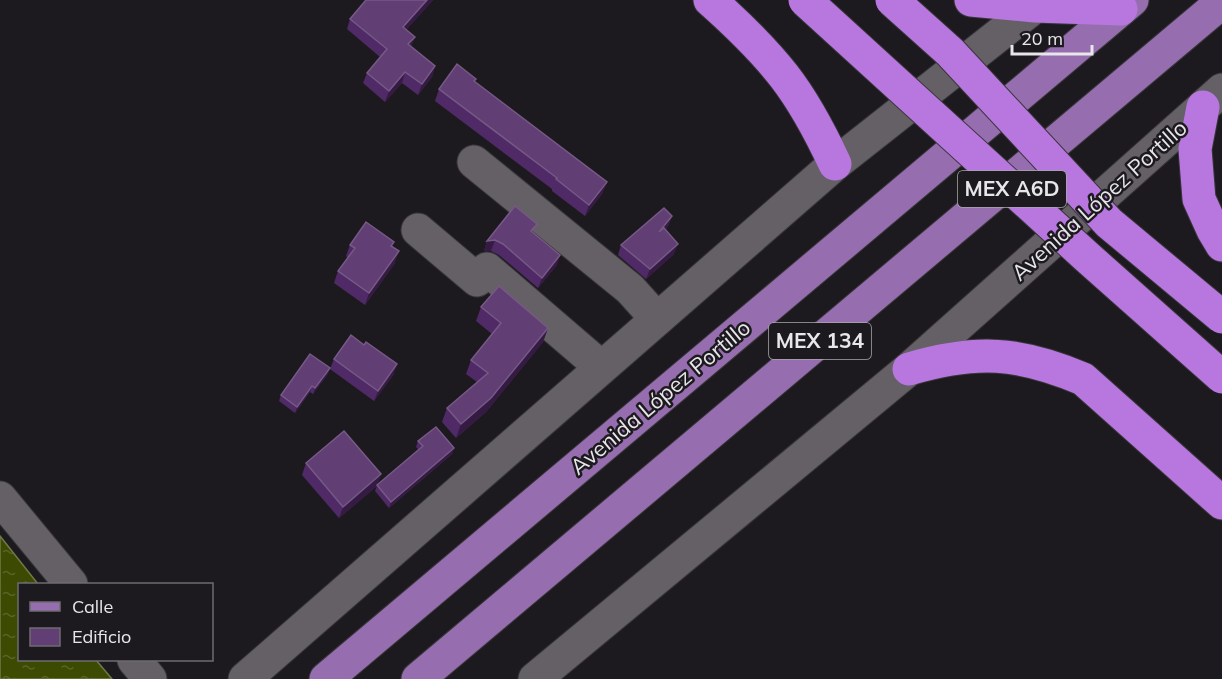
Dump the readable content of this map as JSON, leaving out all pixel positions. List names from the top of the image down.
{
  "streets": {
    "highway": ["MEX A6D"],
    "main road": ["Avenida López Portillo", "MEX 134"]
  },
  "legend": ["Calle", "Edificio"],
  "scale_bar": "20 m"
}
